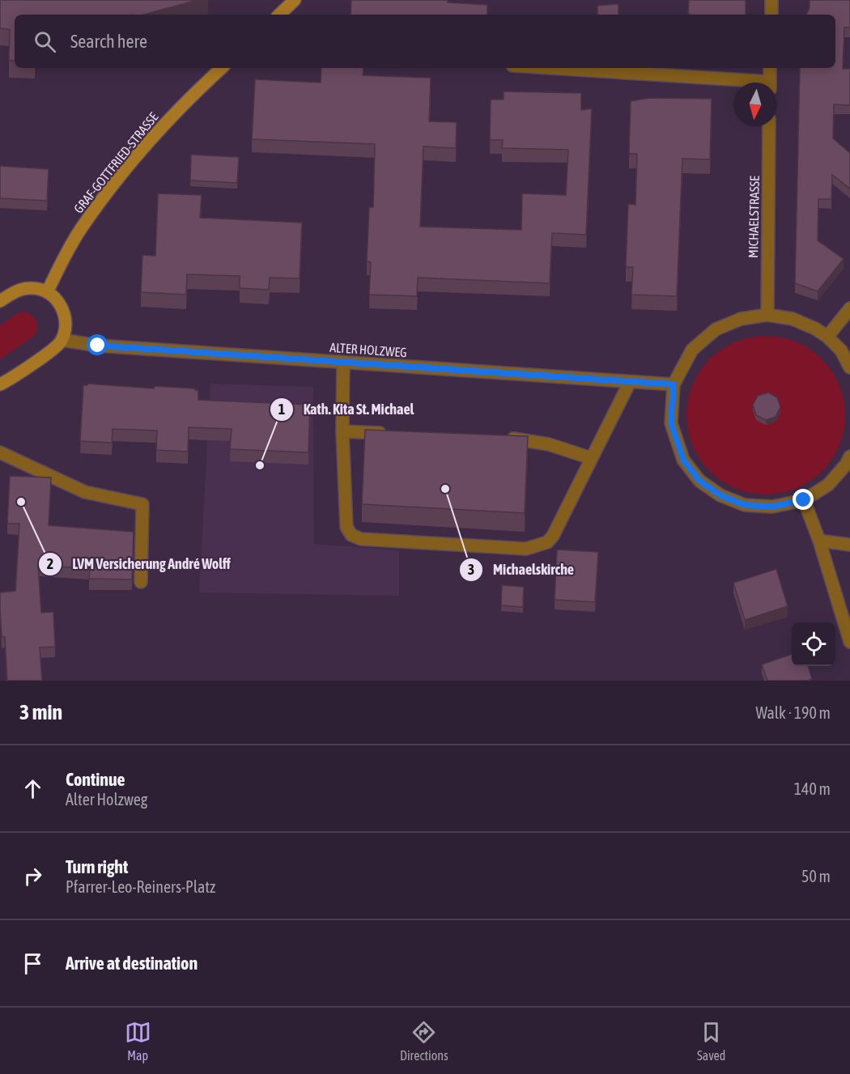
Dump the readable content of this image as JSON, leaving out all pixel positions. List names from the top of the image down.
{
  "streets": {
    "street": ["GRAF-GOTTFRIED-STRASSE", "MICHAELSTRASSE", "ALTER HOLZWEG"]
  },
  "places": ["Kath. Kita St. Michael", "Michaelskirche", "LVM Versicherung André Wolff"],
  "north": "bottom",
  "page": {
    "search": "Search here",
    "heading": ["3 min", "Walk · 190 m"],
    "list": [
      ["Continue", "Alter Holzweg", "140 m"],
      ["Turn right", "Pfarrer-Leo-Reiners-Platz", "50 m"],
      "Arrive at destination"
    ],
    "nav": ["Map", "Directions", "Saved"]
  }
}
